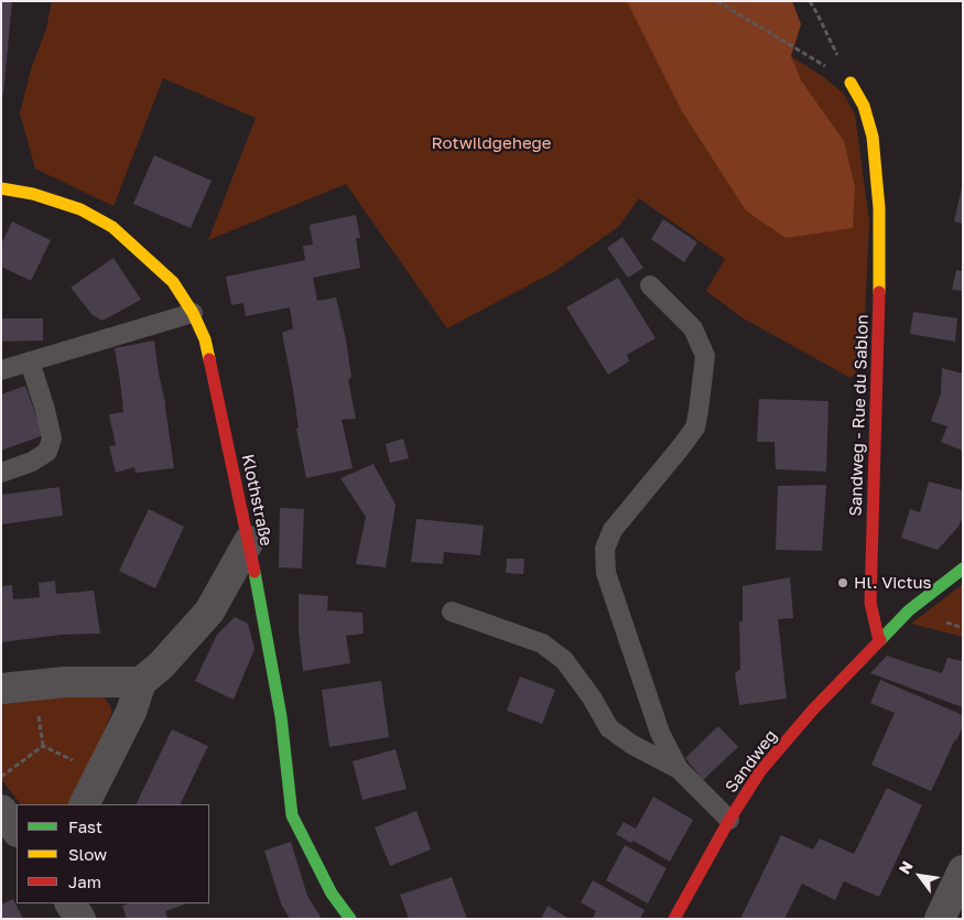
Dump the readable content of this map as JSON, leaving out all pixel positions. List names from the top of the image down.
{
  "streets": {
    "street": ["Sandweg - Rue du Sablon", "Klothstraße", "Sandweg"]
  },
  "crossings": [
    ["Sandweg - Rue du Sablon", "Sandweg"]
  ],
  "parks": ["Rotwildgehege"],
  "places": ["Hl. Victus"],
  "legend": ["Fast", "Slow", "Jam"],
  "north": "top left"
}
